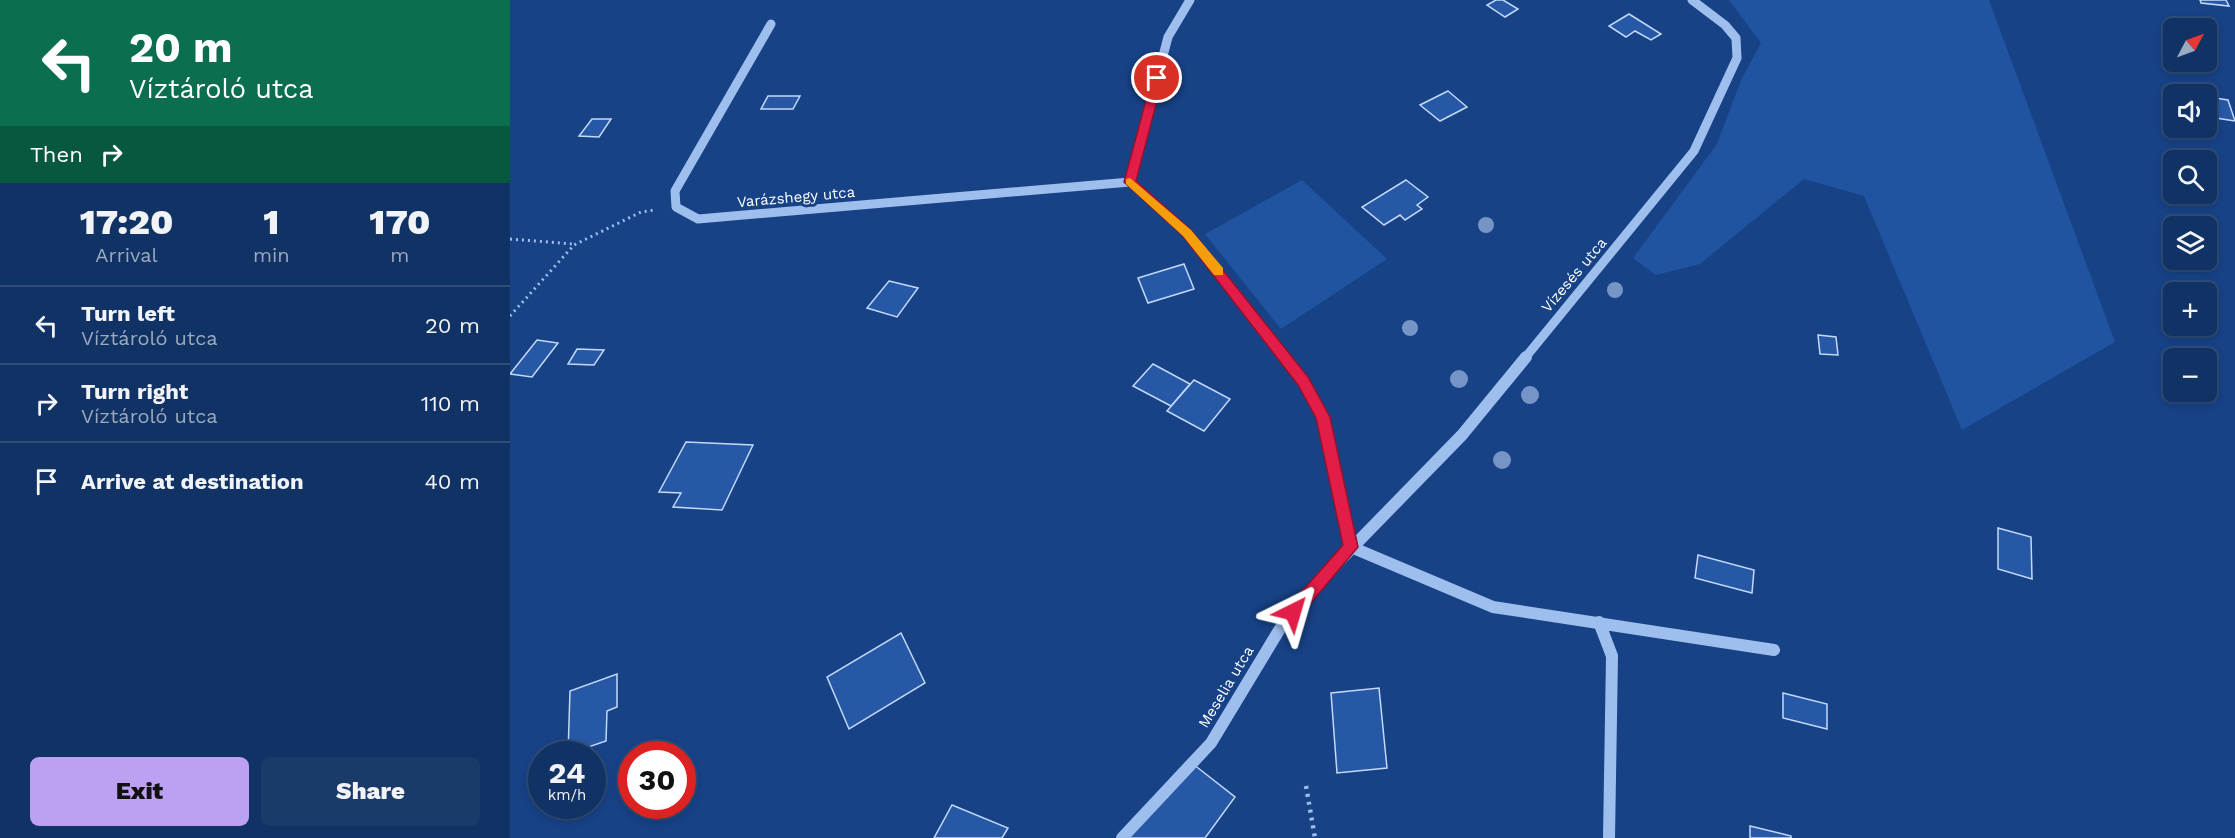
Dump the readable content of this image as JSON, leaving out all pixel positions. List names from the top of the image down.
{
  "streets": {
    "street": ["Varázshegy utca", "Vízesés utca", "Meselia utca"]
  },
  "crossings": [
    ["Vízesés utca", "Meselia utca"]
  ],
  "north": "top right",
  "page": {
    "turn": ["20 m", "Víztároló utca"],
    "map_buttons": ["+", "−"],
    "then": "Then",
    "eta": [
      "17:20",
      "Arrival",
      "1",
      "min",
      "170",
      "m"
    ],
    "list": [
      {
        "name": "Turn left",
        "note": "Víztároló utca",
        "value": "20 m"
      },
      {
        "name": "Turn right",
        "note": "Víztároló utca",
        "value": "110 m"
      },
      {
        "name": "Arrive at destination",
        "value": "40 m"
      }
    ],
    "speed": "24 km/h",
    "limit": "30",
    "buttons": ["Exit", "Share"]
  }
}
